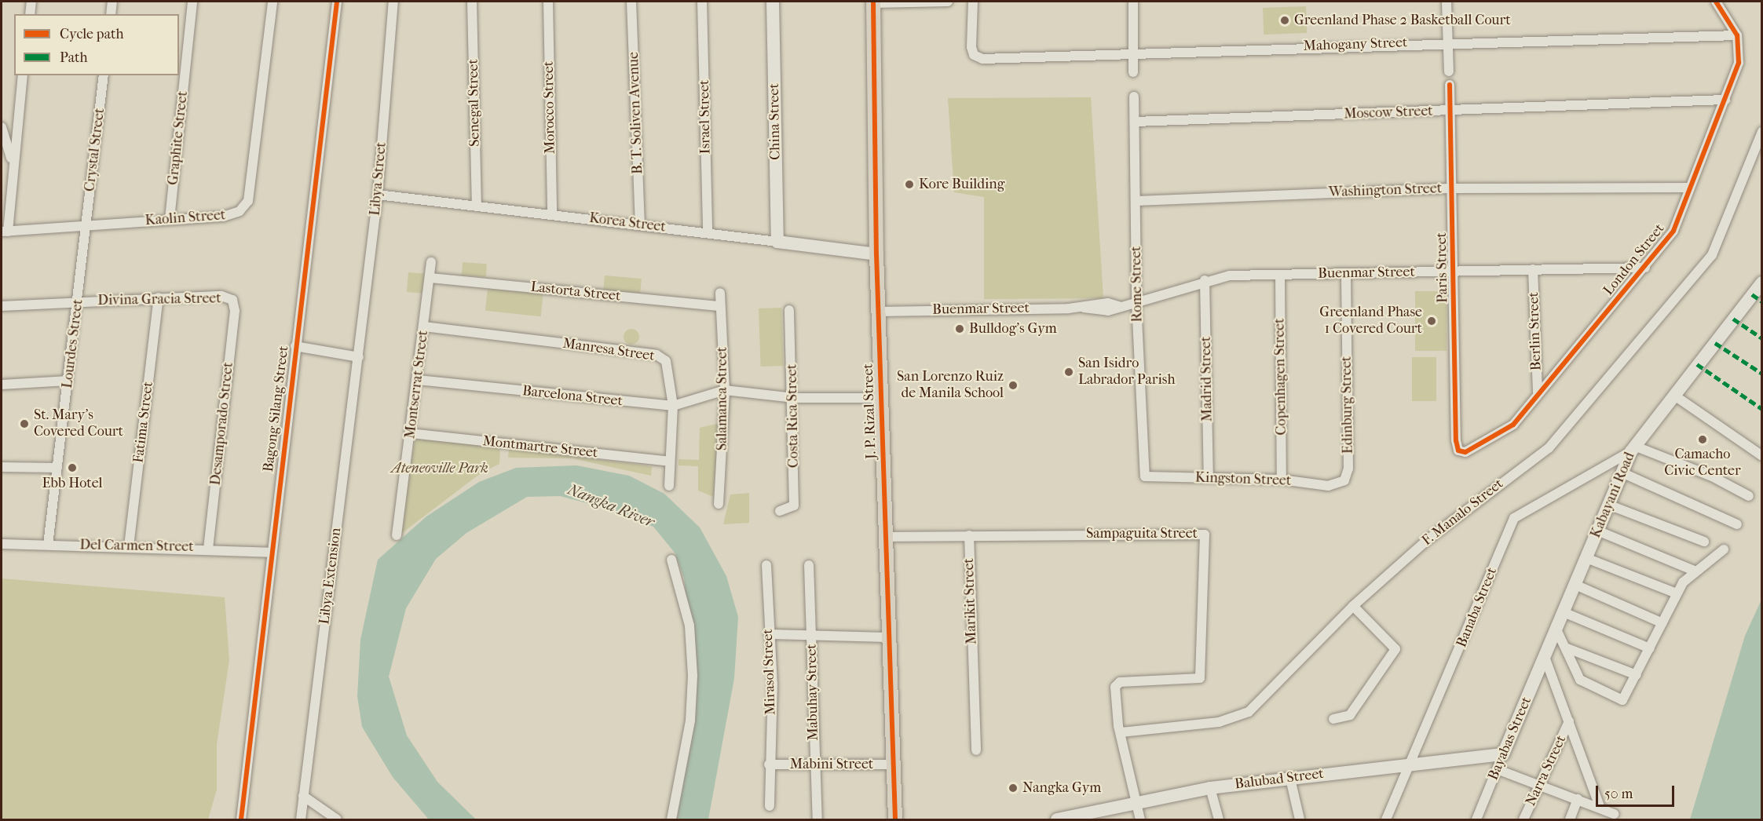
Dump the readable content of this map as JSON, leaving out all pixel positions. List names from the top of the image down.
{
  "streets": {
    "main road": ["J. P. Rizal Street"],
    "street": [
      "Mahogany Street",
      "Senegal Street",
      "Morocco Street",
      "B. T. Soliven Avenue",
      "Moscow Street",
      "Israel Street",
      "China Street",
      "Graphite Street",
      "Crystal Street",
      "Libya Street",
      "Washington Street",
      "Kaolin Street",
      "Korea Street",
      "London Street",
      "Paris Street",
      "Buenmar Street",
      "Rome Street",
      "Lastorta Street",
      "Divina Gracia Street",
      "Berlin Street",
      "Lourdes Street",
      "Manresa Street",
      "Copenhagen Street",
      "Madrid Street",
      "Montserrat Street",
      "Barcelona Street",
      "Salamanca Street",
      "Edinburg Street",
      "Bagong Silang Street",
      "Costa Rica Street",
      "Fatima Street",
      "Desamporado Street",
      "Montmartre Street",
      "Kingston Street",
      "Kabayani Road",
      "F. Manalo Street",
      "Sampaguita Street",
      "Del Carmen Street",
      "Libya Extension",
      "Marikit Street",
      "Banaba Street",
      "Mirasol Street",
      "Mabuhay Street",
      "Bayabas Street",
      "Mabini Street",
      "Narra Street",
      "Balubad Street"
    ]
  },
  "crossings": [
    ["Mahogany Street", "London Street"],
    ["Senegal Street", "Korea Street"],
    ["Morocco Street", "Korea Street"],
    ["B. T. Soliven Avenue", "Korea Street"],
    ["Moscow Street", "London Street"],
    ["Moscow Street", "Paris Street"],
    ["Moscow Street", "Rome Street"],
    ["Israel Street", "Korea Street"],
    ["China Street", "Korea Street"],
    ["Graphite Street", "Kaolin Street"],
    ["Crystal Street", "Kaolin Street"],
    ["Crystal Street", "Lourdes Street"],
    ["Libya Street", "Korea Street"],
    ["Libya Street", "Libya Extension"],
    ["Washington Street", "London Street"],
    ["Washington Street", "Paris Street"],
    ["Washington Street", "Rome Street"],
    ["Kaolin Street", "Lourdes Street"],
    ["Korea Street", "J. P. Rizal Street"],
    ["London Street", "Paris Street"],
    ["London Street", "Buenmar Street"],
    ["London Street", "Berlin Street"],
    ["Paris Street", "Buenmar Street"],
    ["Buenmar Street", "Rome Street"],
    ["Buenmar Street", "Berlin Street"],
    ["Buenmar Street", "Copenhagen Street"],
    ["Buenmar Street", "Madrid Street"],
    ["Buenmar Street", "Edinburg Street"],
    ["Buenmar Street", "J. P. Rizal Street"],
    ["Rome Street", "Kingston Street"],
    ["Lastorta Street", "Montserrat Street"],
    ["Lastorta Street", "Salamanca Street"],
    ["Divina Gracia Street", "Lourdes Street"],
    ["Divina Gracia Street", "Fatima Street"],
    ["Divina Gracia Street", "Desamporado Street"],
    ["Lourdes Street", "Del Carmen Street"],
    ["Manresa Street", "Montserrat Street"],
    ["Manresa Street", "Barcelona Street"],
    ["Manresa Street", "Montmartre Street"],
    ["Copenhagen Street", "Kingston Street"],
    ["Madrid Street", "Kingston Street"],
    ["Montserrat Street", "Barcelona Street"],
    ["Montserrat Street", "Montmartre Street"],
    ["Barcelona Street", "Salamanca Street"],
    ["Edinburg Street", "Kingston Street"],
    ["Bagong Silang Street", "Del Carmen Street"],
    ["J. P. Rizal Street", "Mabini Street"],
    ["Fatima Street", "Del Carmen Street"],
    ["Desamporado Street", "Del Carmen Street"],
    ["Kabayani Road", "Banaba Street"],
    ["Kabayani Road", "Bayabas Street"],
    ["F. Manalo Street", "Sampaguita Street"],
    ["Sampaguita Street", "Marikit Street"],
    ["Banaba Street", "Balubad Street"],
    ["Mirasol Street", "Mabini Street"],
    ["Mabuhay Street", "Mabini Street"],
    ["Bayabas Street", "Balubad Street"]
  ],
  "water": ["Nangka River"],
  "parks": ["Ateneoville Park"],
  "places": [
    "Greenland Phase 2 Basketball Court",
    "Kore Building",
    "Greenland Phase 1 Covered Court",
    "Bulldog's Gym",
    "San Isidro Labrador Parish",
    "San Lorenzo Ruiz de Manila School",
    "St. Mary's Covered Court",
    "Camacho Civic Center",
    "Ebb Hotel",
    "Nangka Gym"
  ],
  "legend": ["Cycle path", "Path"],
  "scale_bar": "50 m"
}
